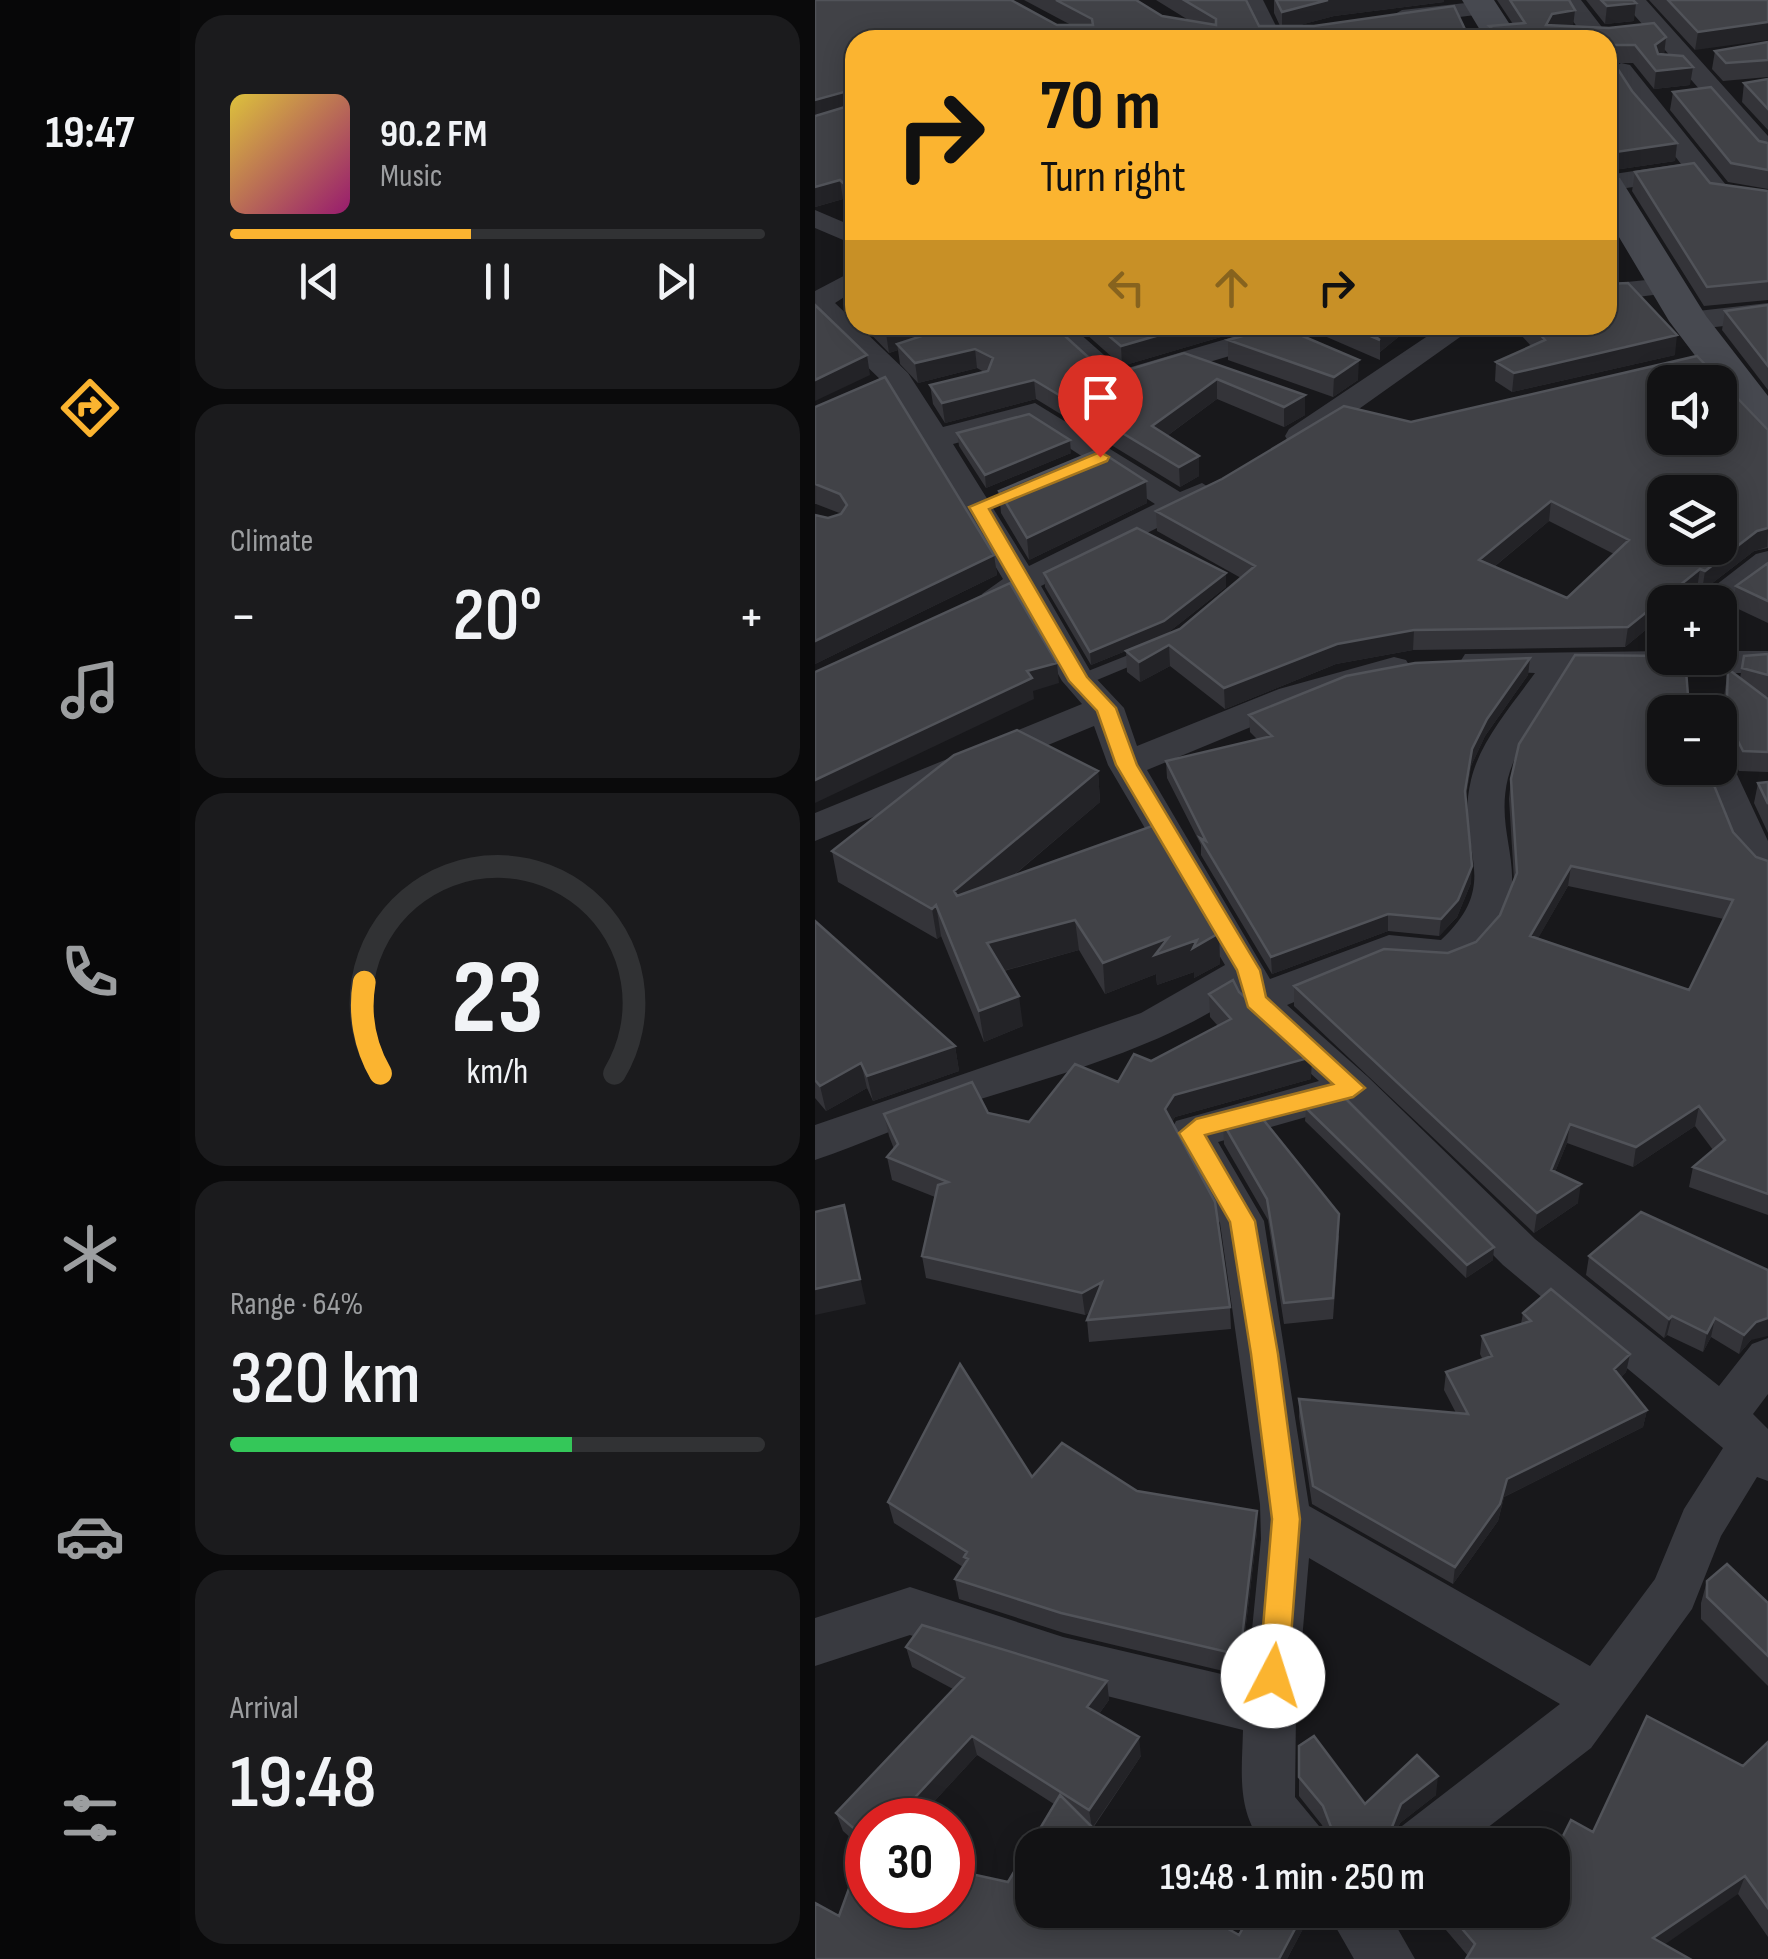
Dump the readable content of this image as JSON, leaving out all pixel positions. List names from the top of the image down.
{
  "page": {
    "tabs": "19:47",
    "turn": ["70 m", "Turn right"],
    "song": ["90.2 FM", "Music"],
    "map_buttons": ["+", "−"],
    "tile": [
      "Climate",
      ["Range · 64%", "320 km"],
      ["Arrival", "19:48"]
    ],
    "heat": ["−", "20°", "+"],
    "limit": "30",
    "trip": "19:48 · 1 min · 250 m",
    "gauge": ["23", "km/h"]
  }
}
